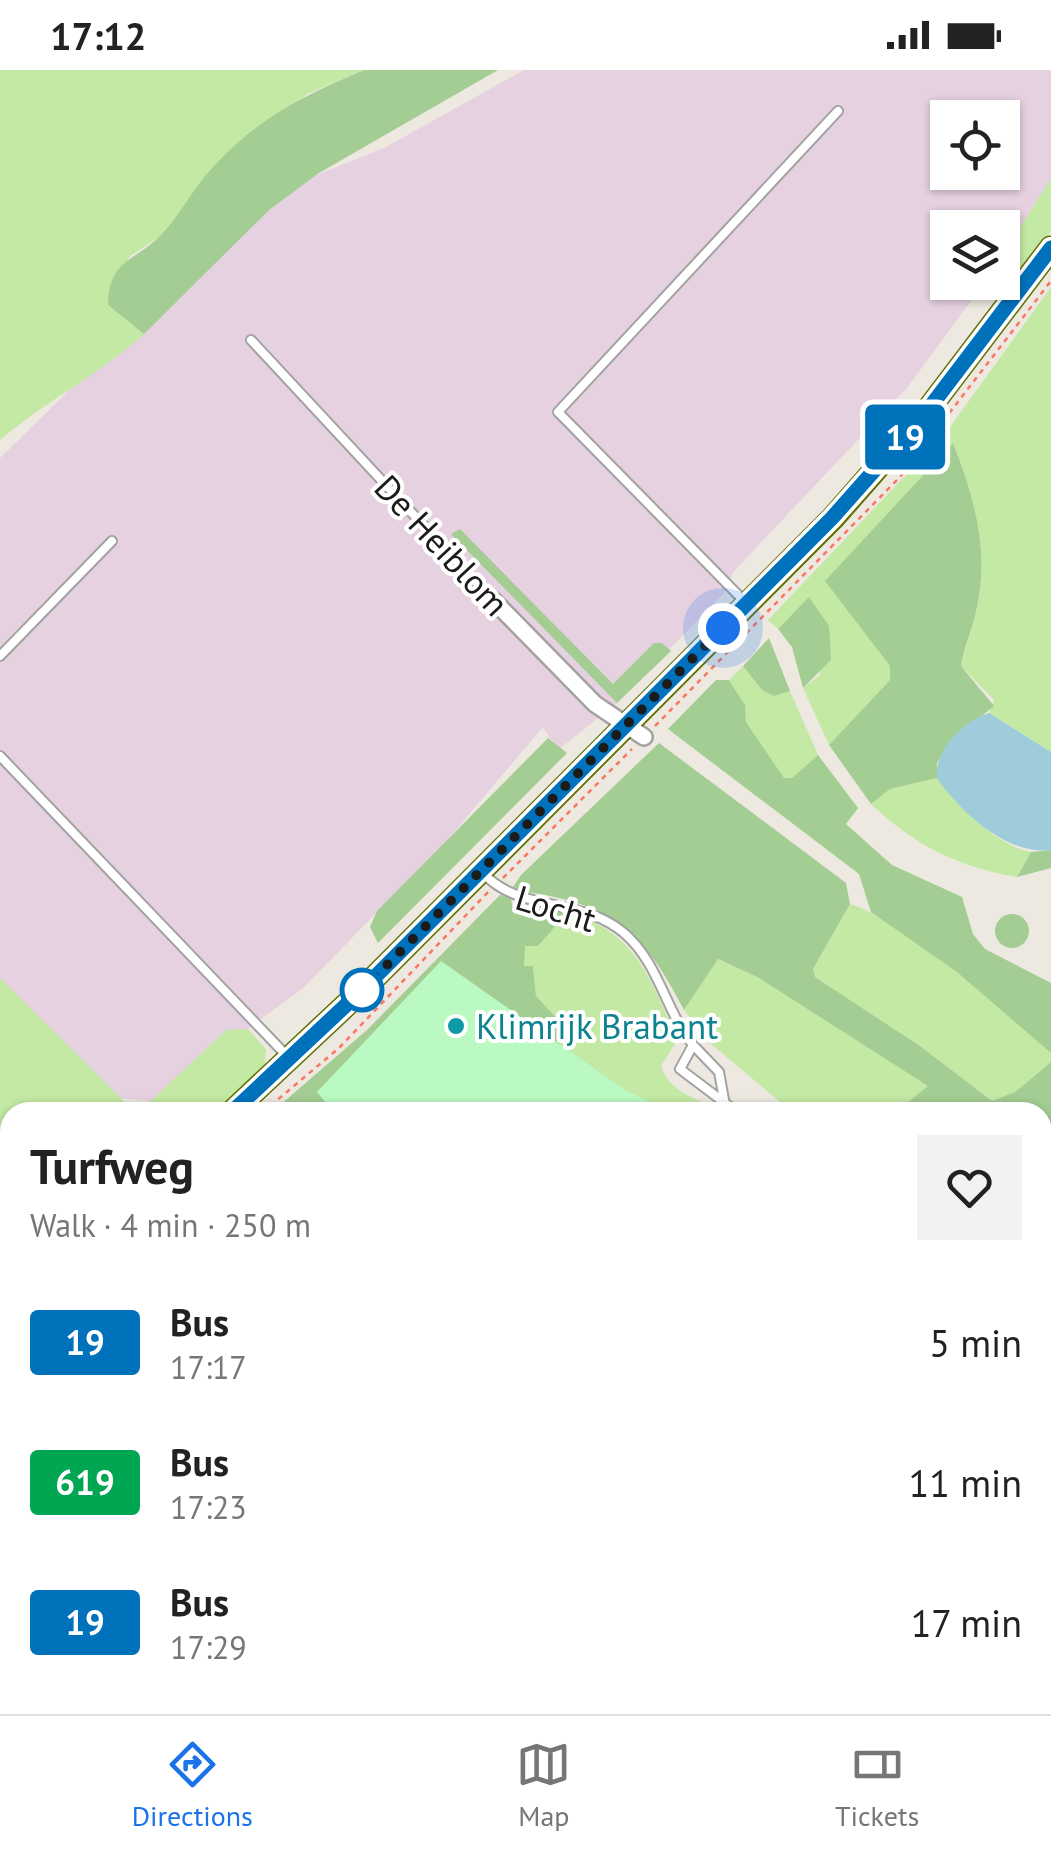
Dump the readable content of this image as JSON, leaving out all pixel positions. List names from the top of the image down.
{
  "streets": {
    "street": ["De Heiblom", "Locht"]
  },
  "crossings": [
    ["De Heiblom", "Locht"]
  ],
  "places": ["Klimrijk Brabant"],
  "lines": ["bus line 19"],
  "page": {
    "status": "17:12",
    "on_map": "19",
    "heading": ["Turfweg", "Walk · 4 min · 250 m"],
    "list": [
      {
        "mark": "19",
        "name": "Bus",
        "note": "17:17",
        "value": "5 min"
      },
      {
        "mark": "619",
        "name": "Bus",
        "note": "17:23",
        "value": "11 min"
      },
      {
        "mark": "19",
        "name": "Bus",
        "note": "17:29",
        "value": "17 min"
      }
    ],
    "tabs": ["Directions", "Map", "Tickets"]
  }
}
